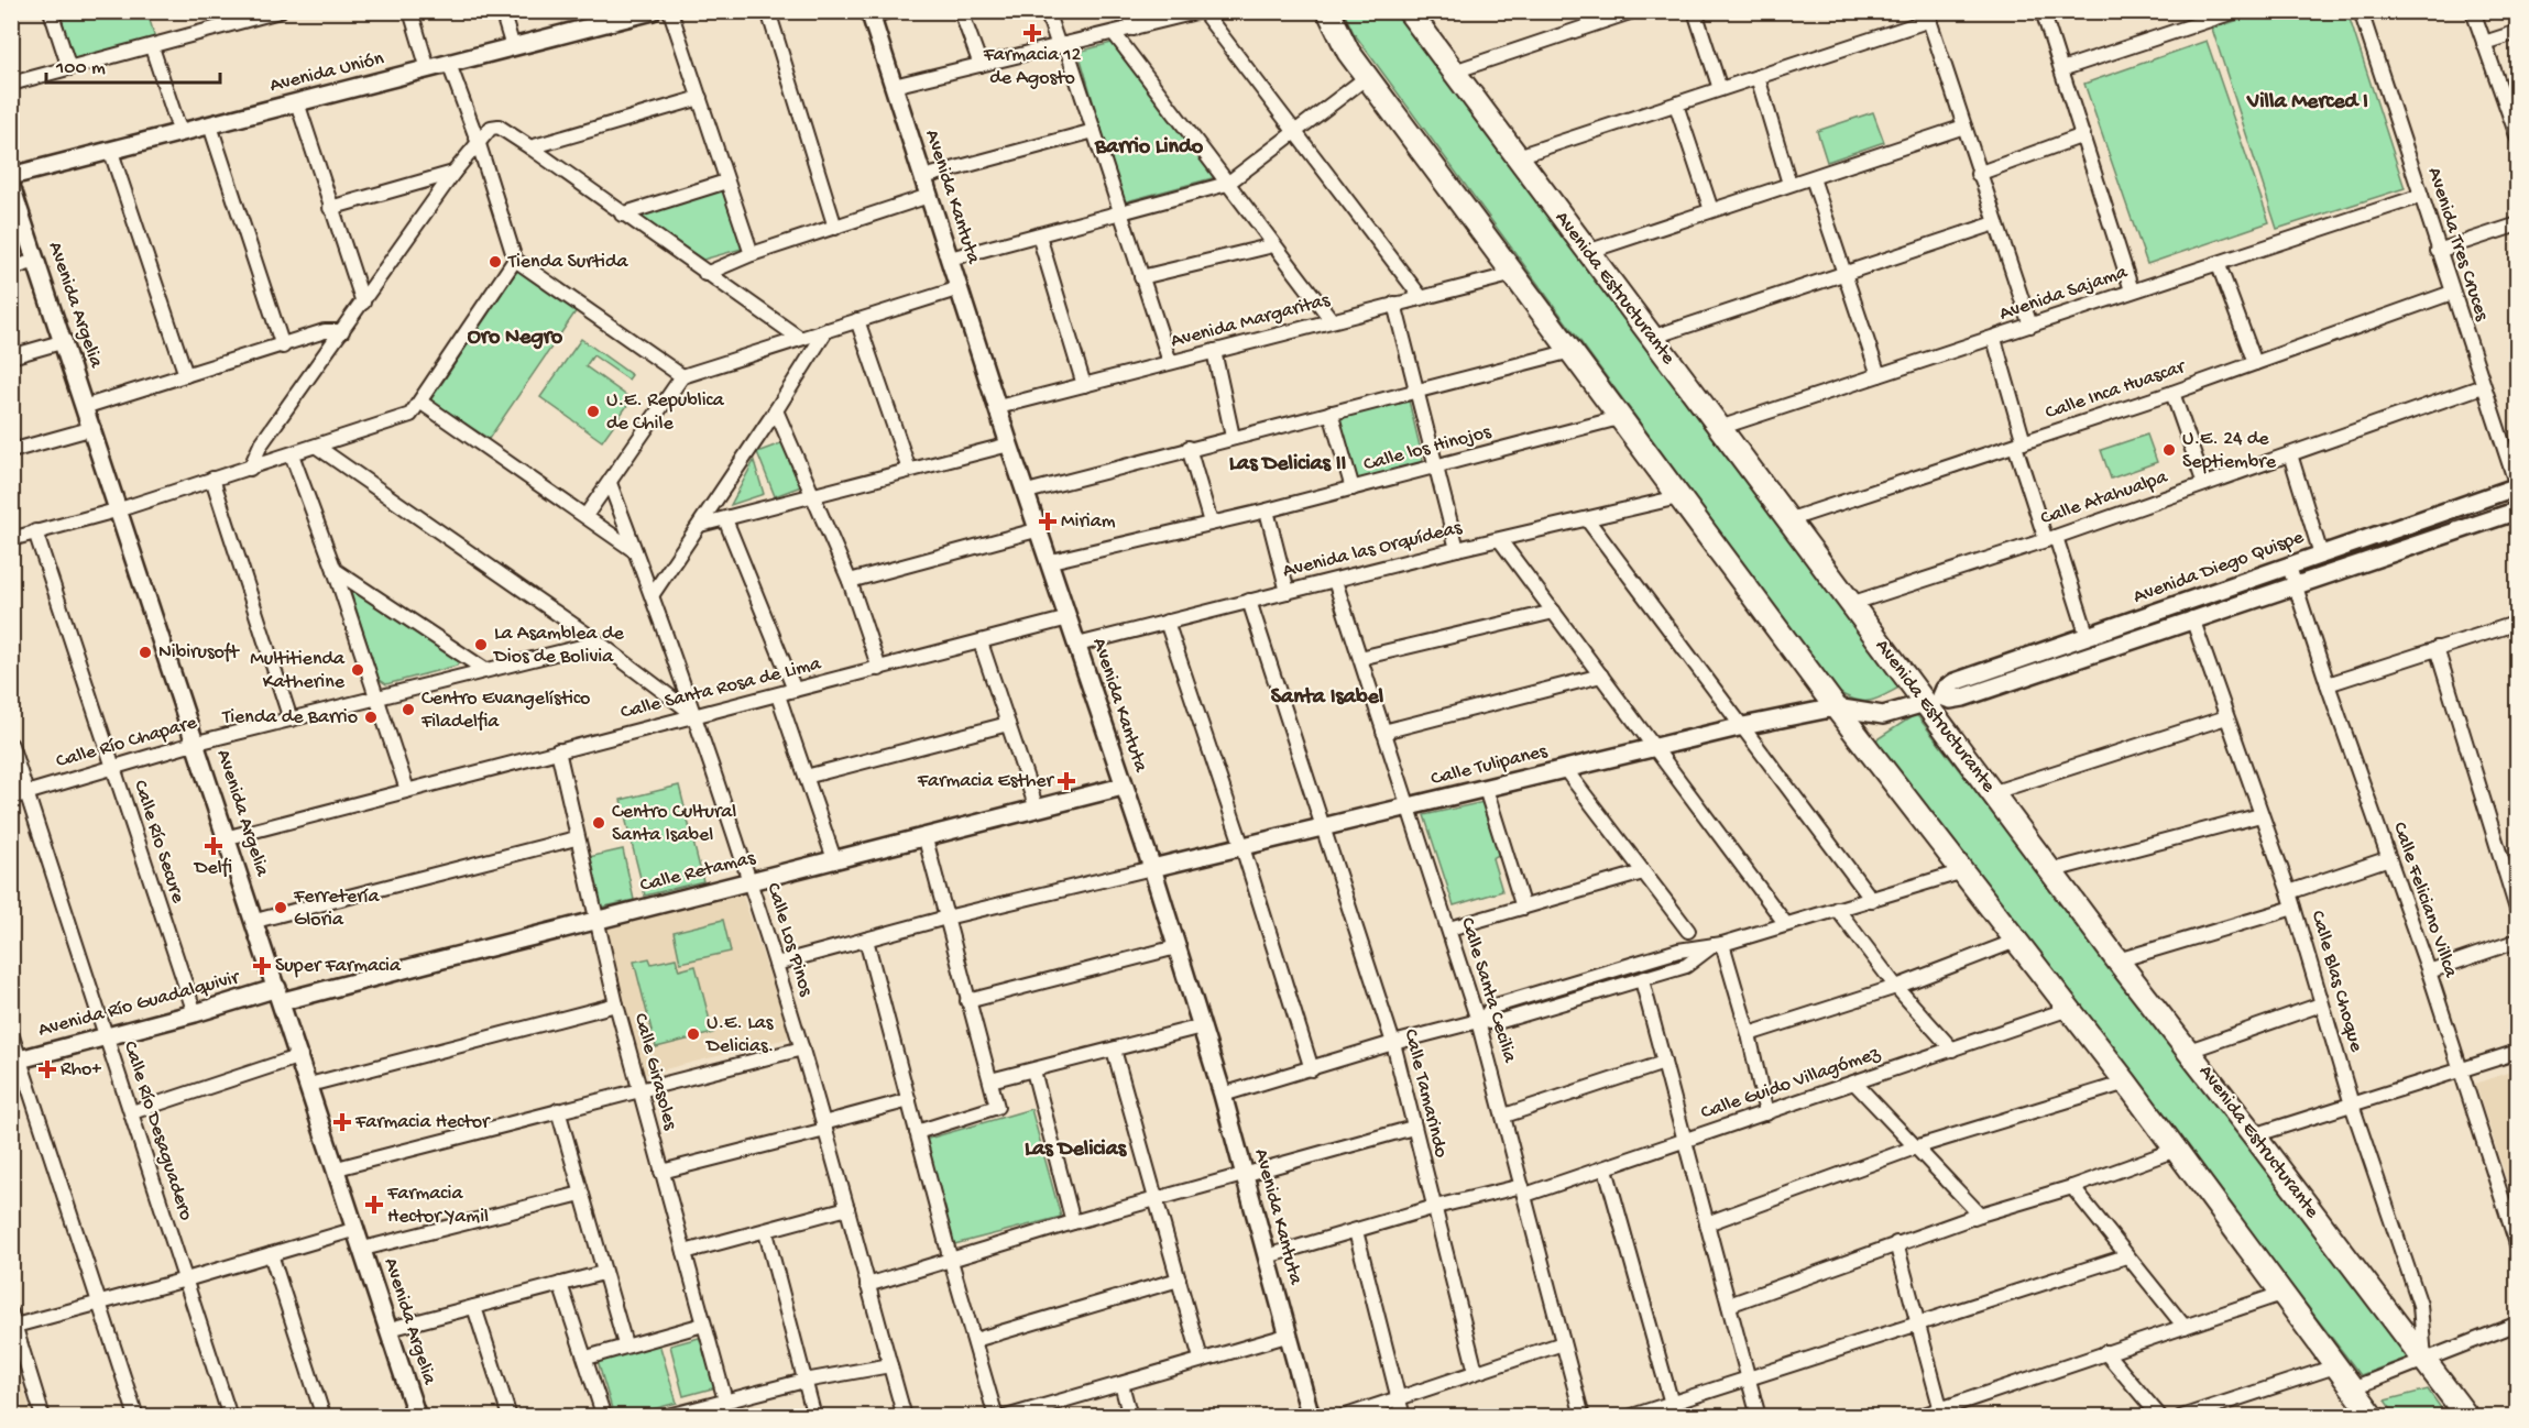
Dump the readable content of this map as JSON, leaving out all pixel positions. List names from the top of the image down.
{
  "streets": {
    "main road": ["Avenida Estructurante"],
    "street": [
      "Avenida Unión",
      "Avenida Kantuta",
      "Avenida Tres Cruces",
      "Avenida Sajama",
      "Avenida Argelia",
      "Avenida Margaritas",
      "Calle Inca Huascar",
      "Calle los Hinojos",
      "Calle Atahualpa",
      "Avenida las Orquídeas",
      "Avenida Diego Quispe",
      "Calle Santa Rosa de Lima",
      "Calle Río Chapare",
      "Calle Tulipanes",
      "Calle Río Secure",
      "Calle Retamas",
      "Calle Feliciano Villca",
      "Calle Los Pinos",
      "Calle Blas Choque",
      "Calle Santa Cecilia",
      "Avenida Río Guadalquivir",
      "Calle Girasoles",
      "Calle Guido Villagómez",
      "Calle Tamarindo",
      "Calle Río Desaguadero"
    ]
  },
  "crossings": [
    ["Avenida Kantuta", "Avenida Margaritas"],
    ["Avenida Kantuta", "Calle los Hinojos"],
    ["Avenida Kantuta", "Avenida las Orquídeas"],
    ["Avenida Kantuta", "Calle Santa Rosa de Lima"],
    ["Avenida Kantuta", "Calle Tulipanes"],
    ["Avenida Kantuta", "Calle Retamas"],
    ["Avenida Kantuta", "Calle Guido Villagómez"],
    ["Avenida Tres Cruces", "Avenida Sajama"],
    ["Avenida Tres Cruces", "Calle Inca Huascar"],
    ["Avenida Tres Cruces", "Calle Atahualpa"],
    ["Avenida Tres Cruces", "Avenida Diego Quispe"],
    ["Avenida Estructurante", "Avenida Sajama"],
    ["Avenida Estructurante", "Calle Inca Huascar"],
    ["Avenida Estructurante", "Calle Atahualpa"],
    ["Avenida Estructurante", "Avenida Diego Quispe"],
    ["Avenida Estructurante", "Calle Blas Choque"],
    ["Avenida Argelia", "Calle Santa Rosa de Lima"],
    ["Avenida Argelia", "Calle Río Chapare"],
    ["Avenida Argelia", "Calle Retamas"],
    ["Avenida Argelia", "Avenida Río Guadalquivir"],
    ["Avenida las Orquídeas", "Calle Santa Cecilia"],
    ["Avenida las Orquídeas", "Calle Tamarindo"],
    ["Avenida Diego Quispe", "Calle Tulipanes"],
    ["Avenida Diego Quispe", "Calle Feliciano Villca"],
    ["Avenida Diego Quispe", "Calle Blas Choque"],
    ["Calle Santa Rosa de Lima", "Calle Los Pinos"],
    ["Calle Santa Rosa de Lima", "Calle Girasoles"],
    ["Calle Río Chapare", "Calle Río Secure"],
    ["Calle Río Chapare", "Calle Río Desaguadero"],
    ["Calle Tulipanes", "Calle Santa Cecilia"],
    ["Calle Tulipanes", "Calle Tamarindo"],
    ["Calle Río Secure", "Avenida Río Guadalquivir"],
    ["Calle Retamas", "Calle Los Pinos"],
    ["Calle Retamas", "Avenida Río Guadalquivir"],
    ["Calle Retamas", "Calle Girasoles"],
    ["Calle Santa Cecilia", "Calle Guido Villagómez"],
    ["Avenida Río Guadalquivir", "Calle Río Desaguadero"],
    ["Calle Guido Villagómez", "Calle Tamarindo"]
  ],
  "districts": [
    "Villa Merced I",
    "Barrio Lindo",
    "Oro Negro",
    "Las Delicias II",
    "Santa Isabel",
    "Las Delicias"
  ],
  "places": {
    "health": [
      "Farmacia 12 de Agosto",
      "Miriam",
      "Farmacia Esther",
      "Delfi",
      "Super Farmacia",
      "Rho+",
      "Farmacia Hector",
      "Farmacia Hector Yamil"
    ],
    "other": [
      "Tienda Surtida",
      "U.E. Republica de Chile",
      "U.E. 24 de Septiembre",
      "La Asamblea de Dios de Bolivia",
      "Nibirusoft",
      "Multitienda Katherine",
      "Centro Evangelístico Filadelfia",
      "Tienda de Barrio",
      "Centro Cultural Santa Isabel",
      "Ferretería Gloria",
      "U.E. Las Delicias."
    ]
  },
  "scale_bar": "100 m"
}
